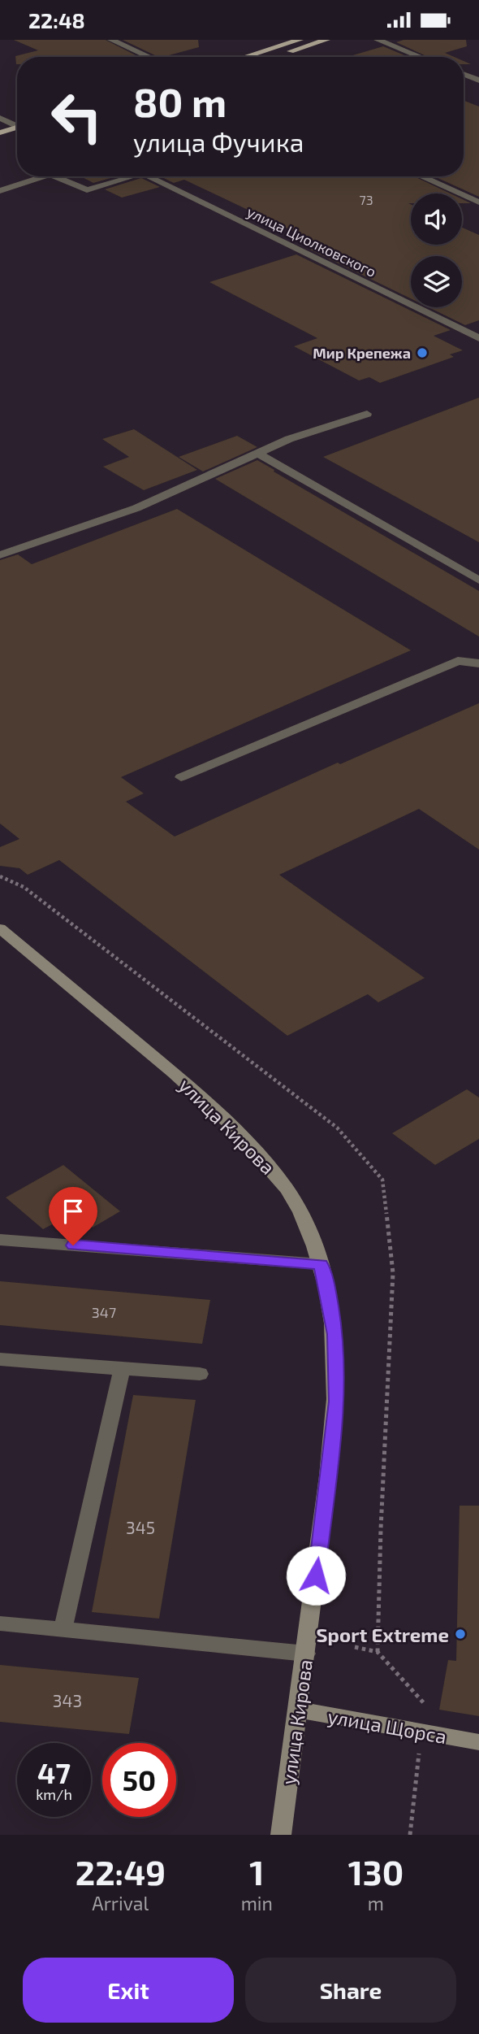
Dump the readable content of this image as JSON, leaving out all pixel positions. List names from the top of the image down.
{
  "streets": {
    "main road": ["улица Кирова", "улица Щорса"],
    "street": ["улица Циолковского"]
  },
  "crossings": [
    ["улица Кирова", "улица Щорса"]
  ],
  "places": ["Мир Крепежа", "Sport Extreme"],
  "house_numbers": [
    "73",
    "347",
    "345",
    "343"
  ],
  "page": {
    "status": "22:48",
    "turn": ["80 m", "улица Фучика"],
    "speed": "47 km/h",
    "limit": "50",
    "eta": [
      "22:49",
      "Arrival",
      "1",
      "min",
      "130",
      "m"
    ],
    "buttons": ["Exit", "Share"]
  }
}
